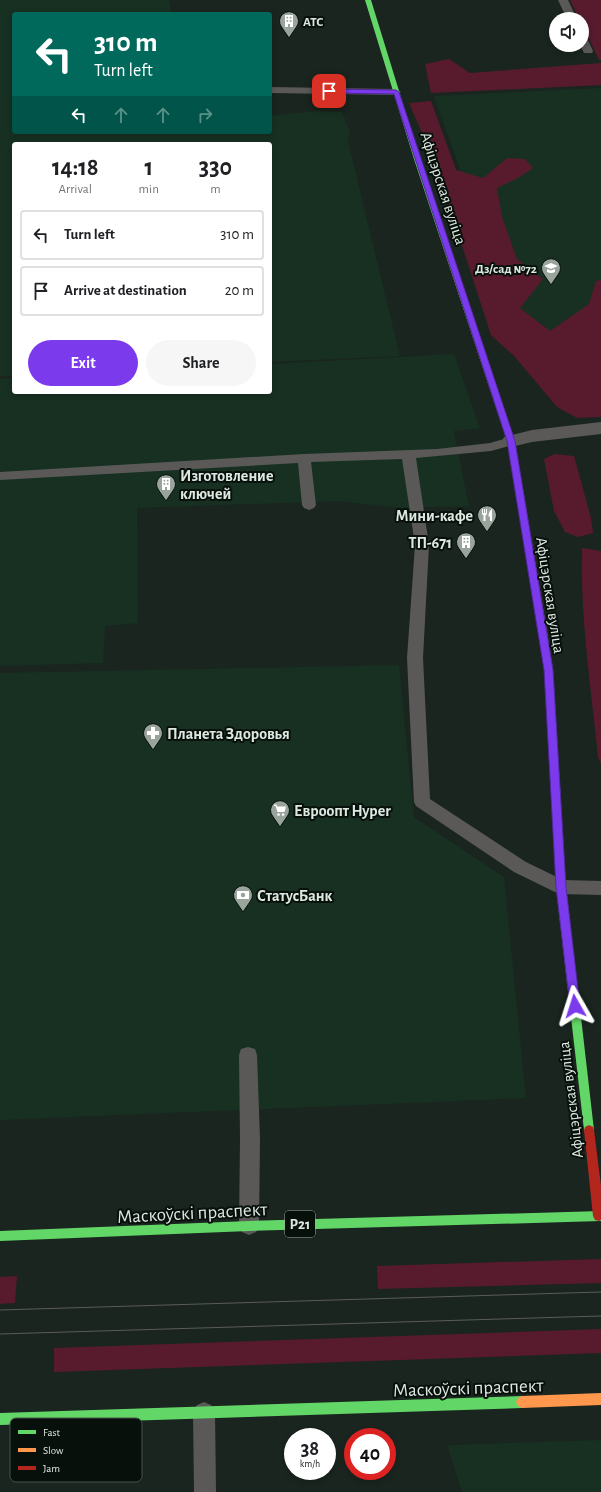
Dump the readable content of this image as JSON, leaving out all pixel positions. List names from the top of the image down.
{
  "streets": {
    "street": ["Афіцэрская вуліца", "Маскоўскі праспект", "Р21"]
  },
  "crossings": [
    ["Афіцэрская вуліца", "Маскоўскі праспект"]
  ],
  "places": {
    "building": ["АТС", "Изготовление ключей", "ТП-671"],
    "school or university": ["Дз/сад №72"],
    "restaurant": ["Мини-кафе"],
    "pharmacy": ["Планета Здоровья"],
    "supermarket": ["Евроопт Hyper"],
    "bank": ["СтатусБанк"]
  },
  "legend": ["Fast", "Slow", "Jam"],
  "page": {
    "turn": ["310 m", "Turn left"],
    "eta": [
      "14:18",
      "Arrival",
      "1",
      "min",
      "330",
      "m"
    ],
    "list": [
      {
        "name": "Turn left",
        "value": "310 m"
      },
      {
        "name": "Arrive at destination",
        "value": "20 m"
      }
    ],
    "buttons": ["Exit", "Share"],
    "speed": "38 km/h",
    "limit": "40"
  }
}
